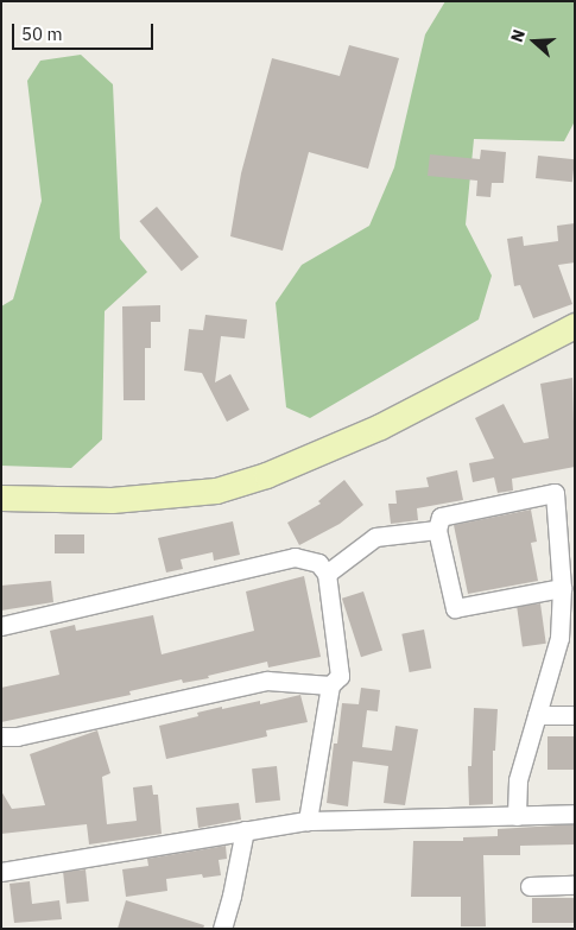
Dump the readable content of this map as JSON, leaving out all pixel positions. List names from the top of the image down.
{
  "scale_bar": "50 m",
  "north": "left"
}
